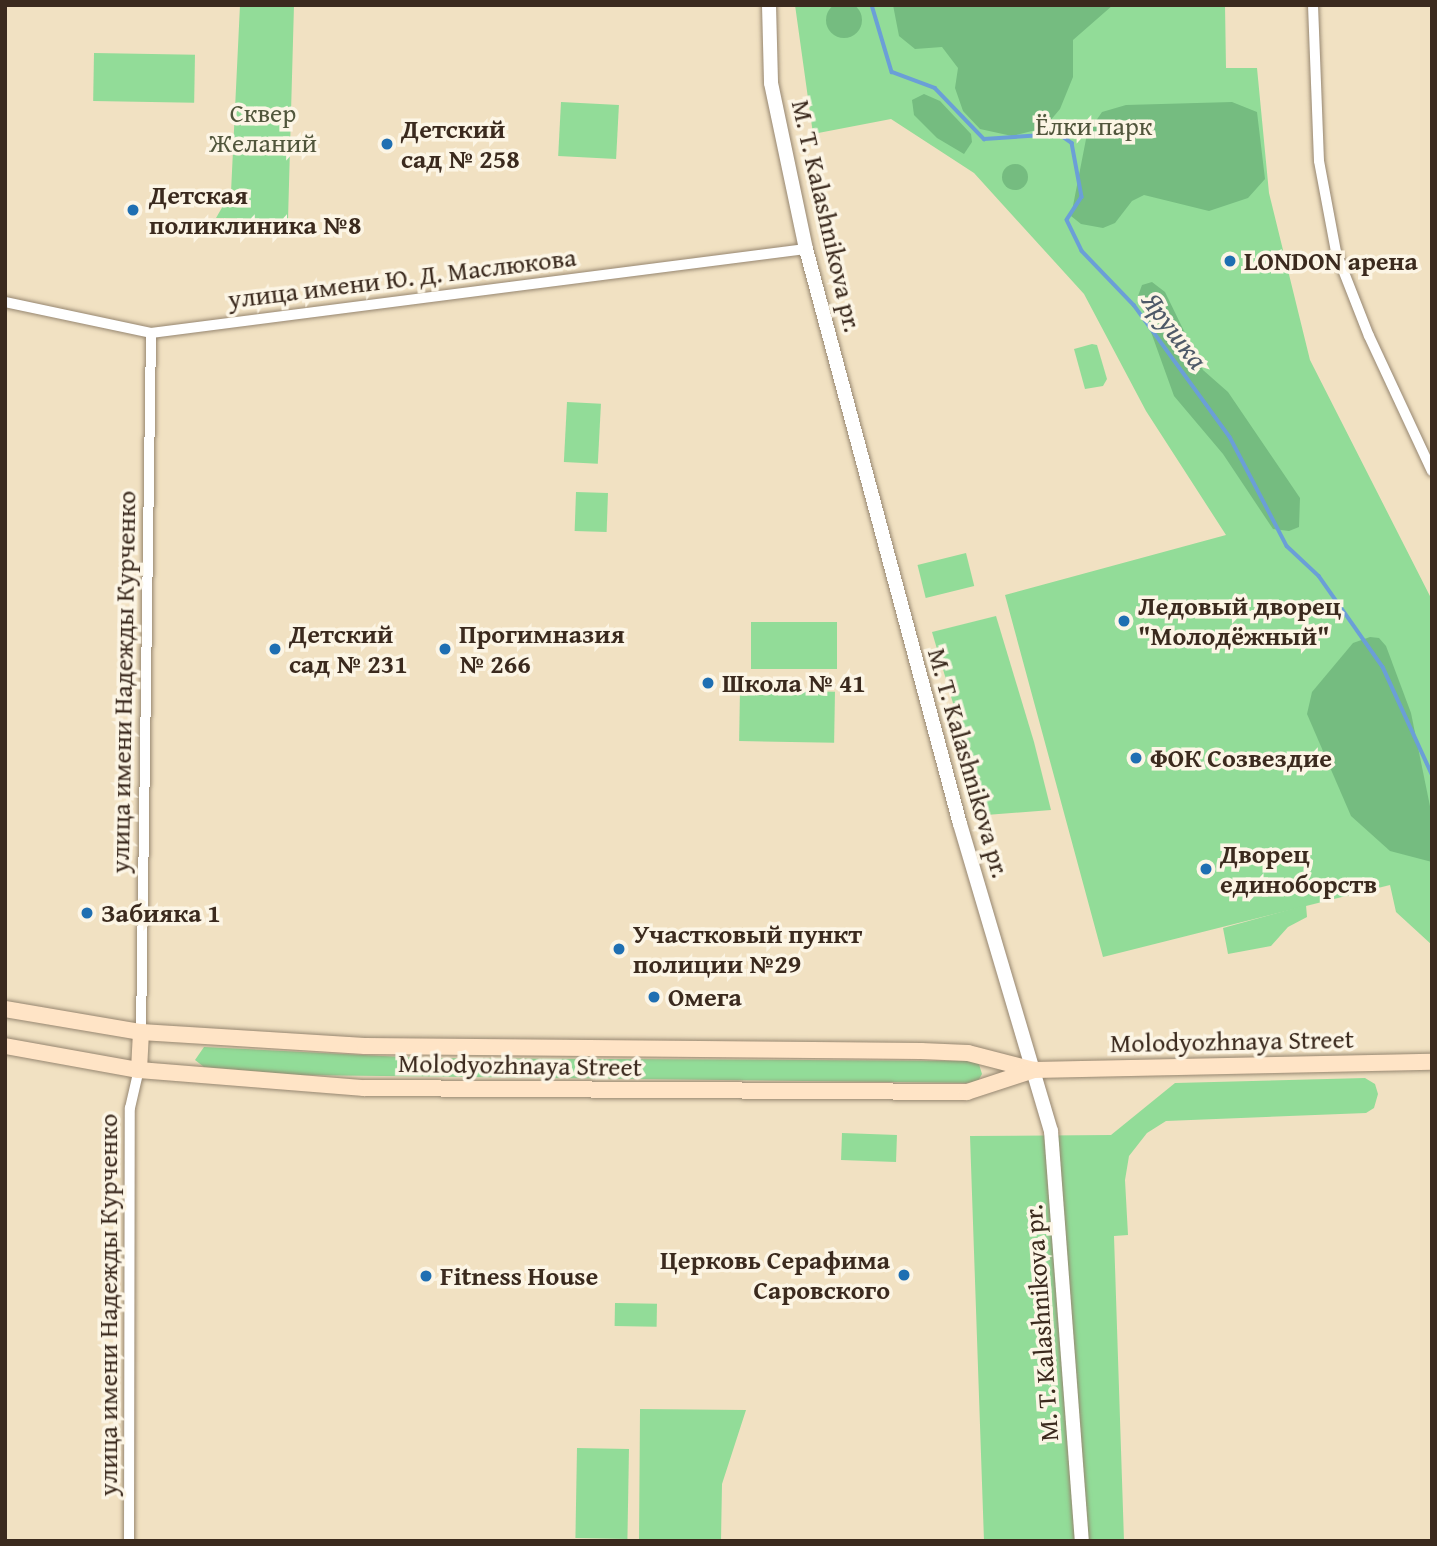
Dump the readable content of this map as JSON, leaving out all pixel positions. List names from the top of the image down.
{
  "streets": {
    "main road": ["Molodyozhnaya Street"],
    "street": ["M. T. Kalashnikova pr.", "улица имени Ю. Д. Маслюкова", "улица имени Надежды Курченко"]
  },
  "crossings": [
    ["M. T. Kalashnikova pr.", "улица имени Ю. Д. Маслюкова"],
    ["M. T. Kalashnikova pr.", "Molodyozhnaya Street"],
    ["улица имени Ю. Д. Маслюкова", "улица имени Надежды Курченко"],
    ["улица имени Надежды Курченко", "Molodyozhnaya Street"]
  ],
  "water": ["Ярушка"],
  "parks": ["Сквер Желаний", "Ёлки парк"],
  "places": [
    "Детский сад № 258",
    "Детская поликлиника №8",
    "LONDON арена",
    "Ледовый дворец \"Молодёжный\"",
    "Детский сад № 231",
    "Прогимназия № 266",
    "Школа № 41",
    "ФОК Созвездие",
    "Дворец единоборств",
    "Забияка 1",
    "Участковый пункт полиции №29",
    "Омега",
    "Церковь Серафима Саровского",
    "Fitness House"
  ]
}
